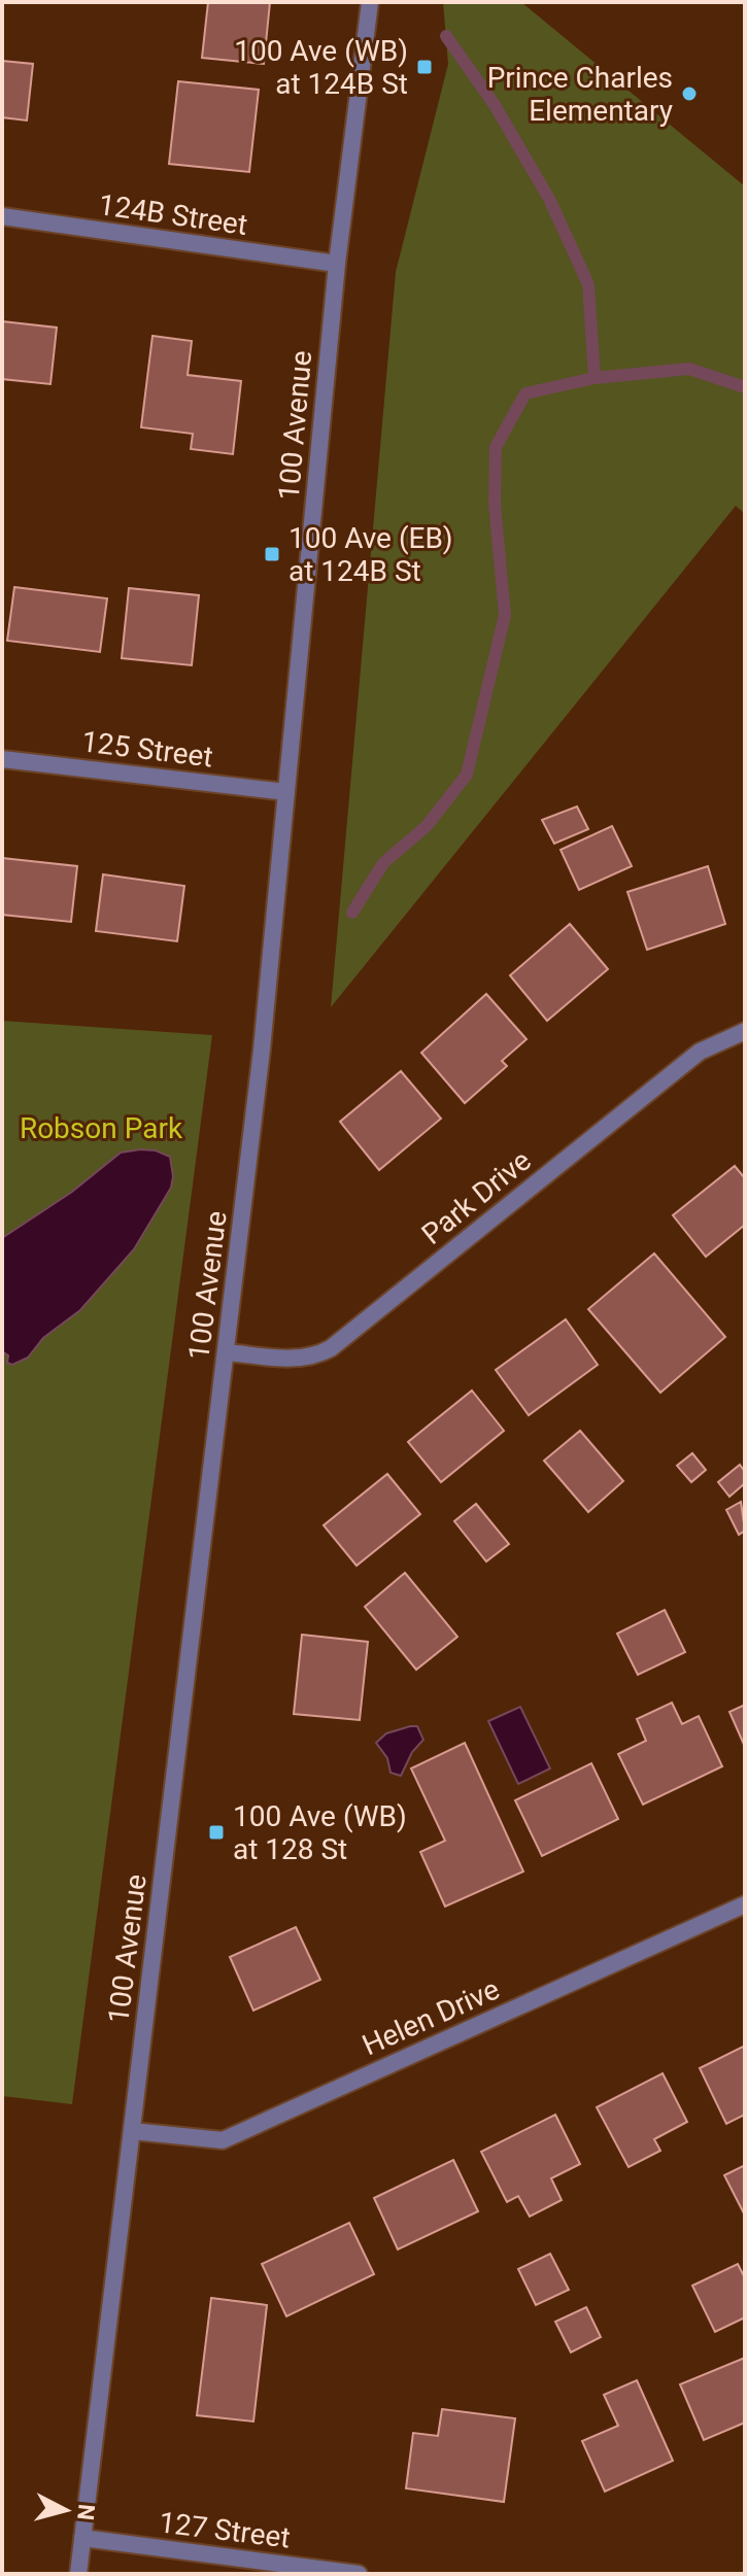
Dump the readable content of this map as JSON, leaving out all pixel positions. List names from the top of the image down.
{
  "streets": {
    "street": [
      "124B Street",
      "100 Avenue",
      "125 Street",
      "Park Drive",
      "Helen Drive",
      "127 Street"
    ]
  },
  "crossings": [
    ["124B Street", "100 Avenue"],
    ["100 Avenue", "125 Street"],
    ["100 Avenue", "Park Drive"],
    ["100 Avenue", "Helen Drive"],
    ["100 Avenue", "127 Street"]
  ],
  "parks": ["Robson Park"],
  "places": {
    "transit": ["100 Ave (WB) at 124B St", "100 Ave (EB) at 124B St", "100 Ave (WB) at 128 St"],
    "other": ["Prince Charles Elementary"]
  },
  "north": "right"
}
